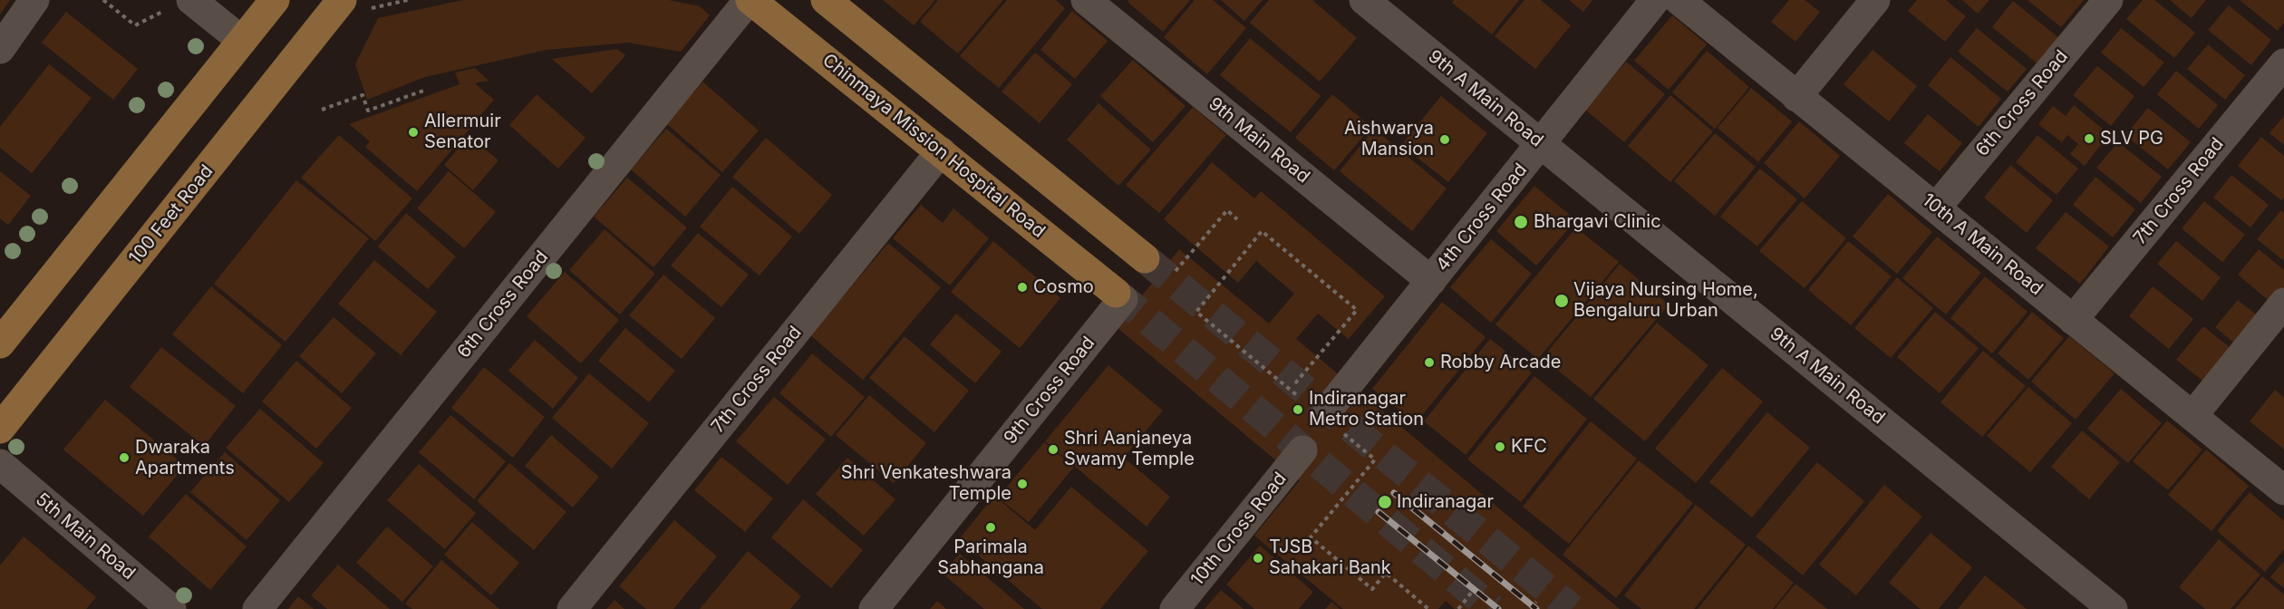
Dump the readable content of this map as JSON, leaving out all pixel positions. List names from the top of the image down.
{
  "streets": {
    "main road": ["Chinmaya Mission Hospital Road", "100 Feet Road"],
    "street": [
      "9th A Main Road",
      "6th Cross Road",
      "9th Main Road",
      "7th Cross Road",
      "4th Cross Road",
      "10th A Main Road",
      "9th Cross Road",
      "10th Cross Road",
      "5th Main Road"
    ]
  },
  "crossings": [
    ["9th A Main Road", "4th Cross Road"],
    ["6th Cross Road", "Chinmaya Mission Hospital Road"],
    ["6th Cross Road", "10th A Main Road"],
    ["9th Main Road", "4th Cross Road"],
    ["Chinmaya Mission Hospital Road", "7th Cross Road"],
    ["Chinmaya Mission Hospital Road", "9th Cross Road"],
    ["7th Cross Road", "10th A Main Road"]
  ],
  "places": [
    "Allermuir Senator",
    "SLV PG",
    "Aishwarya Mansion",
    "Bhargavi Clinic",
    "Cosmo",
    "Vijaya Nursing Home, Bengaluru Urban",
    "Robby Arcade",
    "Indiranagar Metro Station",
    "KFC",
    "Shri Aanjaneya Swamy Temple",
    "Dwaraka Apartments",
    "Shri Venkateshwara Temple",
    "Indiranagar",
    "Parimala Sabhangana",
    "TJSB Sahakari Bank"
  ]
}
